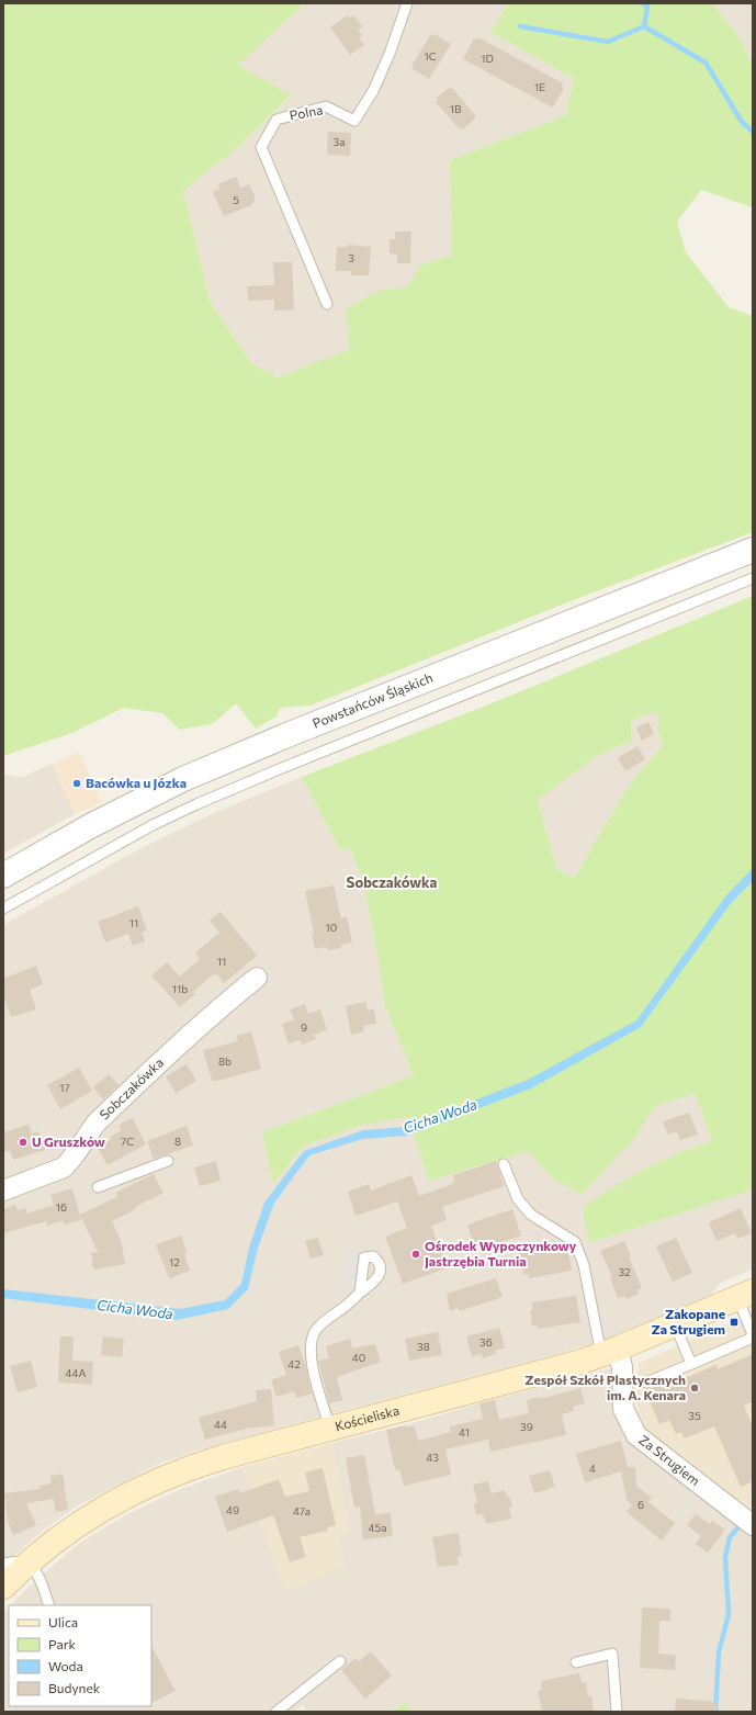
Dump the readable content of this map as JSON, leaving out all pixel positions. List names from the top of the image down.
{
  "streets": {
    "main road": ["Kościeliska"],
    "street": ["Powstańców Śląskich", "Sobczakówka", "Za Strugiem"],
    "lane": ["Polna"]
  },
  "crossings": [
    ["Kościeliska", "Za Strugiem"]
  ],
  "districts": ["Sobczakówka"],
  "water": ["Cicha Woda"],
  "places": {
    "other": [
      "Bacówka u Józka",
      "U Gruszków",
      "Ośrodek Wypoczynkowy Jastrzębia Turnia",
      "Zespół Szkół Plastycznych im. A. Kenara"
    ],
    "transit": ["Zakopane Za Strugiem"]
  },
  "house_numbers": [
    "1C",
    "1D",
    "1E",
    "1B",
    "3a",
    "5",
    "3",
    "11",
    "10",
    "11",
    "11b",
    "9",
    "8b",
    "17",
    "7C",
    "8",
    "16",
    "12",
    "32",
    "36",
    "38",
    "40",
    "42",
    "44A",
    "35",
    "44",
    "39",
    "41",
    "43",
    "4",
    "6",
    "49",
    "47a",
    "45a"
  ],
  "legend": [
    "Ulica",
    "Park",
    "Woda",
    "Budynek"
  ]
}
